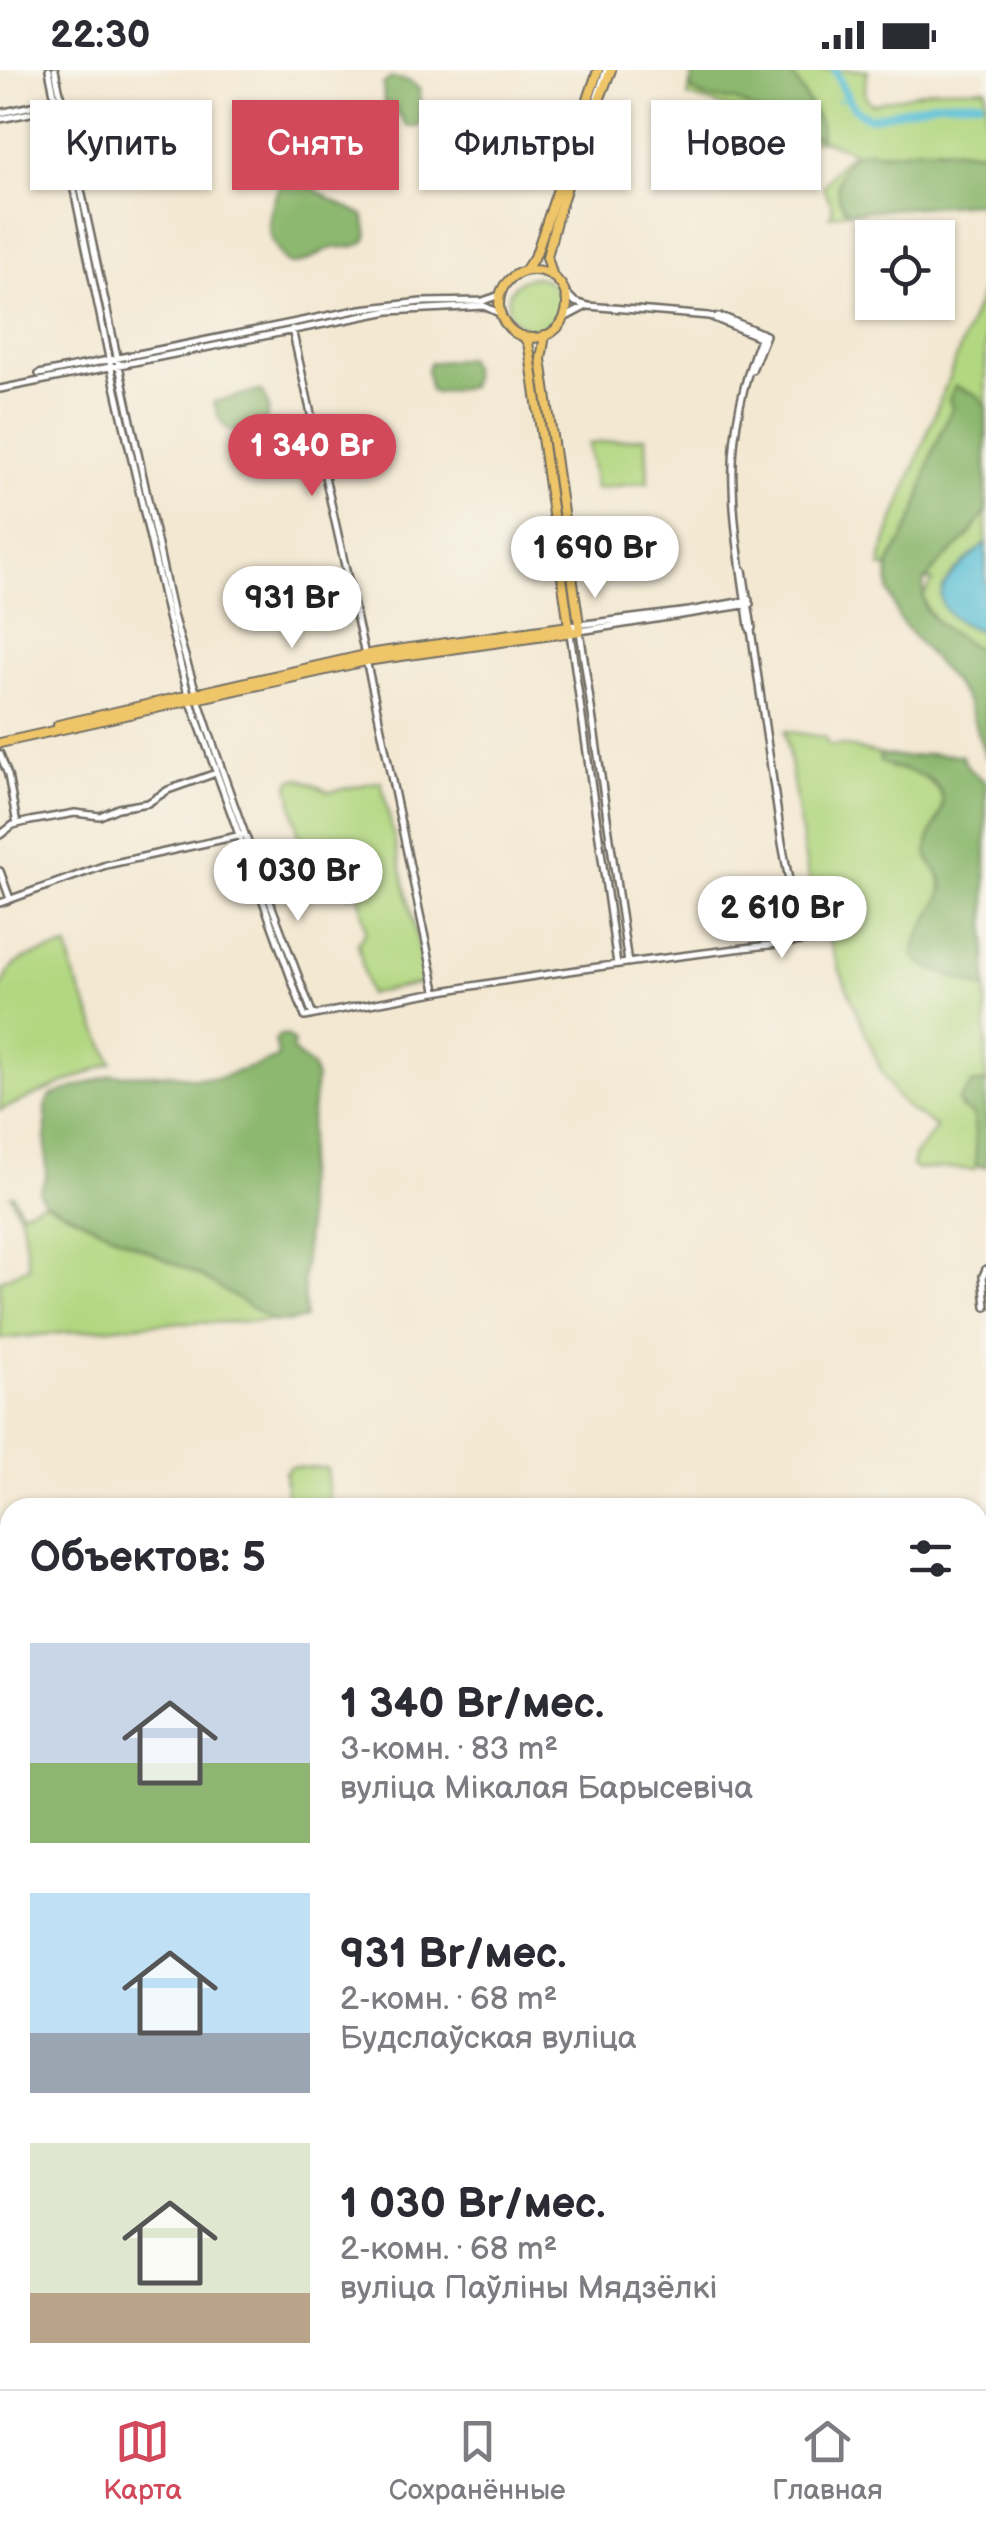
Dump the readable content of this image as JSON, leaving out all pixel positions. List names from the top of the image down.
{
  "page": {
    "status": "22:30",
    "chip": [
      "Купить",
      "Снять",
      "Фильтры",
      "Новое"
    ],
    "price": [
      "1 340 Br",
      "1 690 Br",
      "931 Br",
      "1 030 Br",
      "2 610 Br"
    ],
    "heading": "Объектов: 5",
    "list": [
      {
        "name": "1 340 Br/мес.",
        "note": "3-комн. · 83 m² · вуліца Мікалая Барысевіча"
      },
      {
        "name": "931 Br/мес.",
        "note": "2-комн. · 68 m² · Будслаўская вуліца"
      },
      {
        "name": "1 030 Br/мес.",
        "note": "2-комн. · 68 m² · вуліца Паўліны Мядзёлкі"
      }
    ],
    "tabs": ["Карта", "Сохранённые", "Главная"]
  }
}
